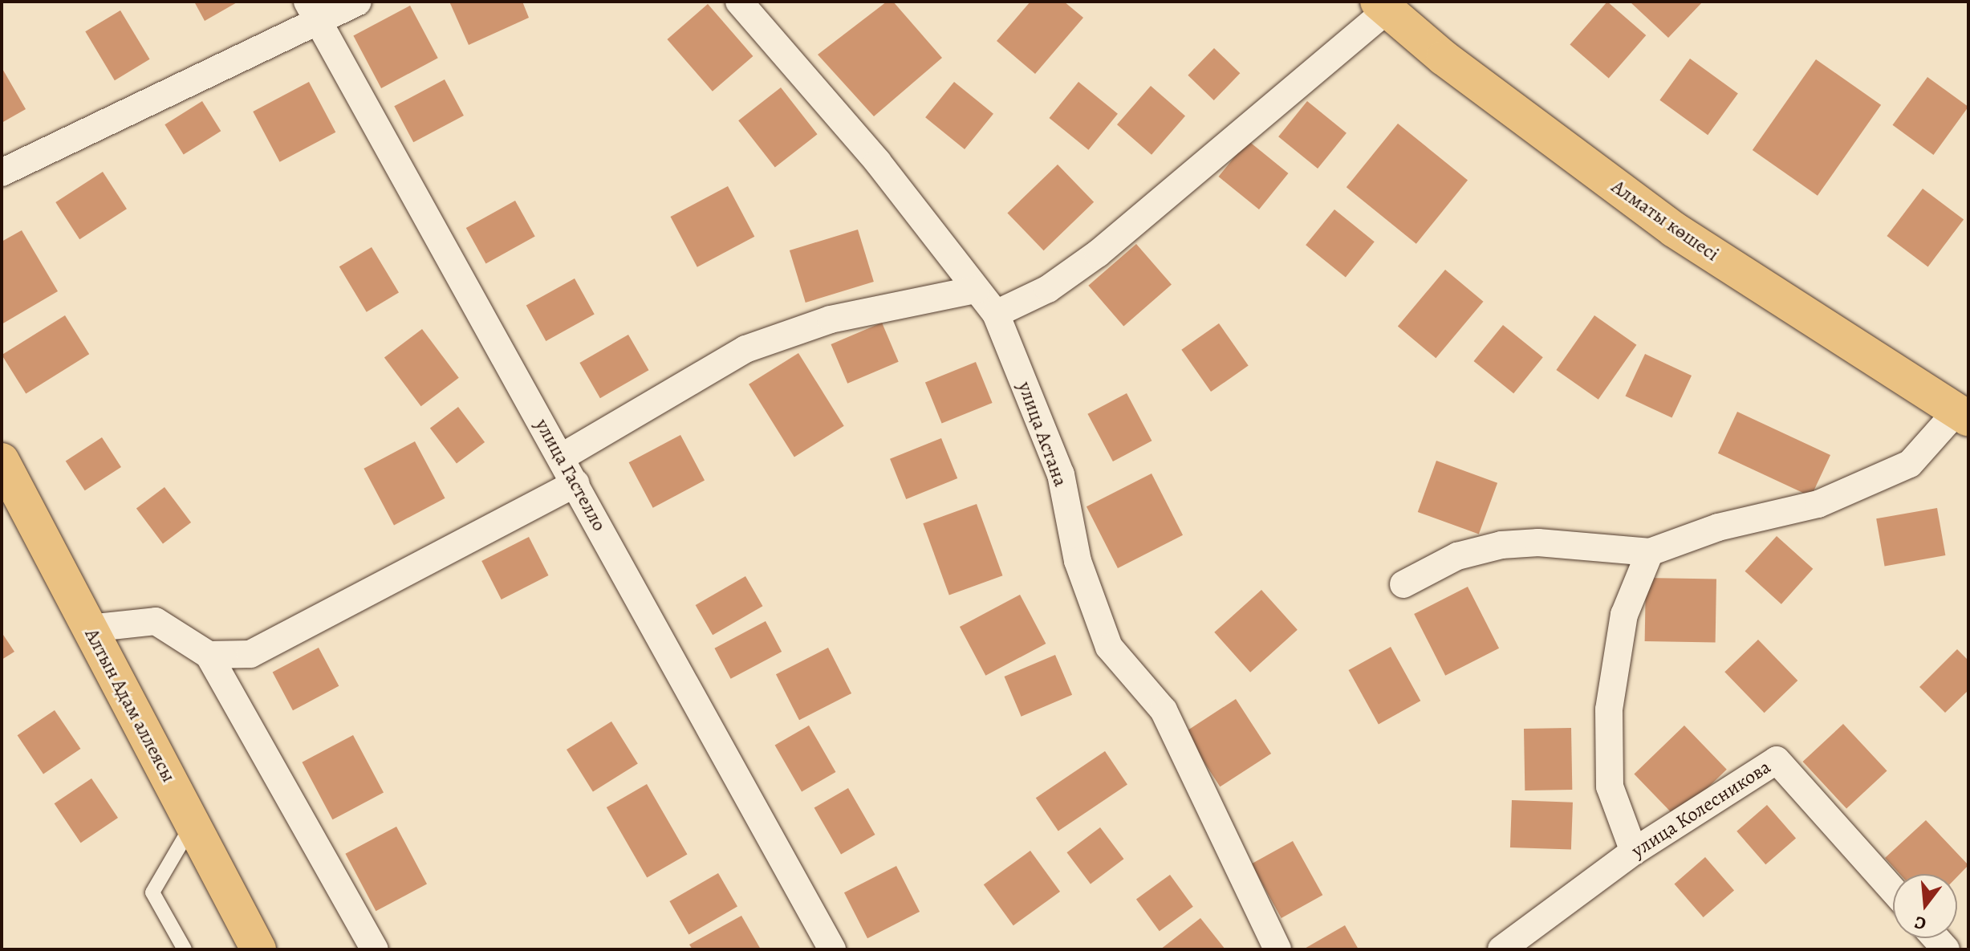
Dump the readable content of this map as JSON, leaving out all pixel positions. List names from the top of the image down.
{
  "streets": {
    "main road": ["Алматы көшесі", "Алтын Адам аллеясы"],
    "street": ["улица Астана", "улица Гастелло", "улица Колесникова"]
  },
  "north": "bottom"
}
